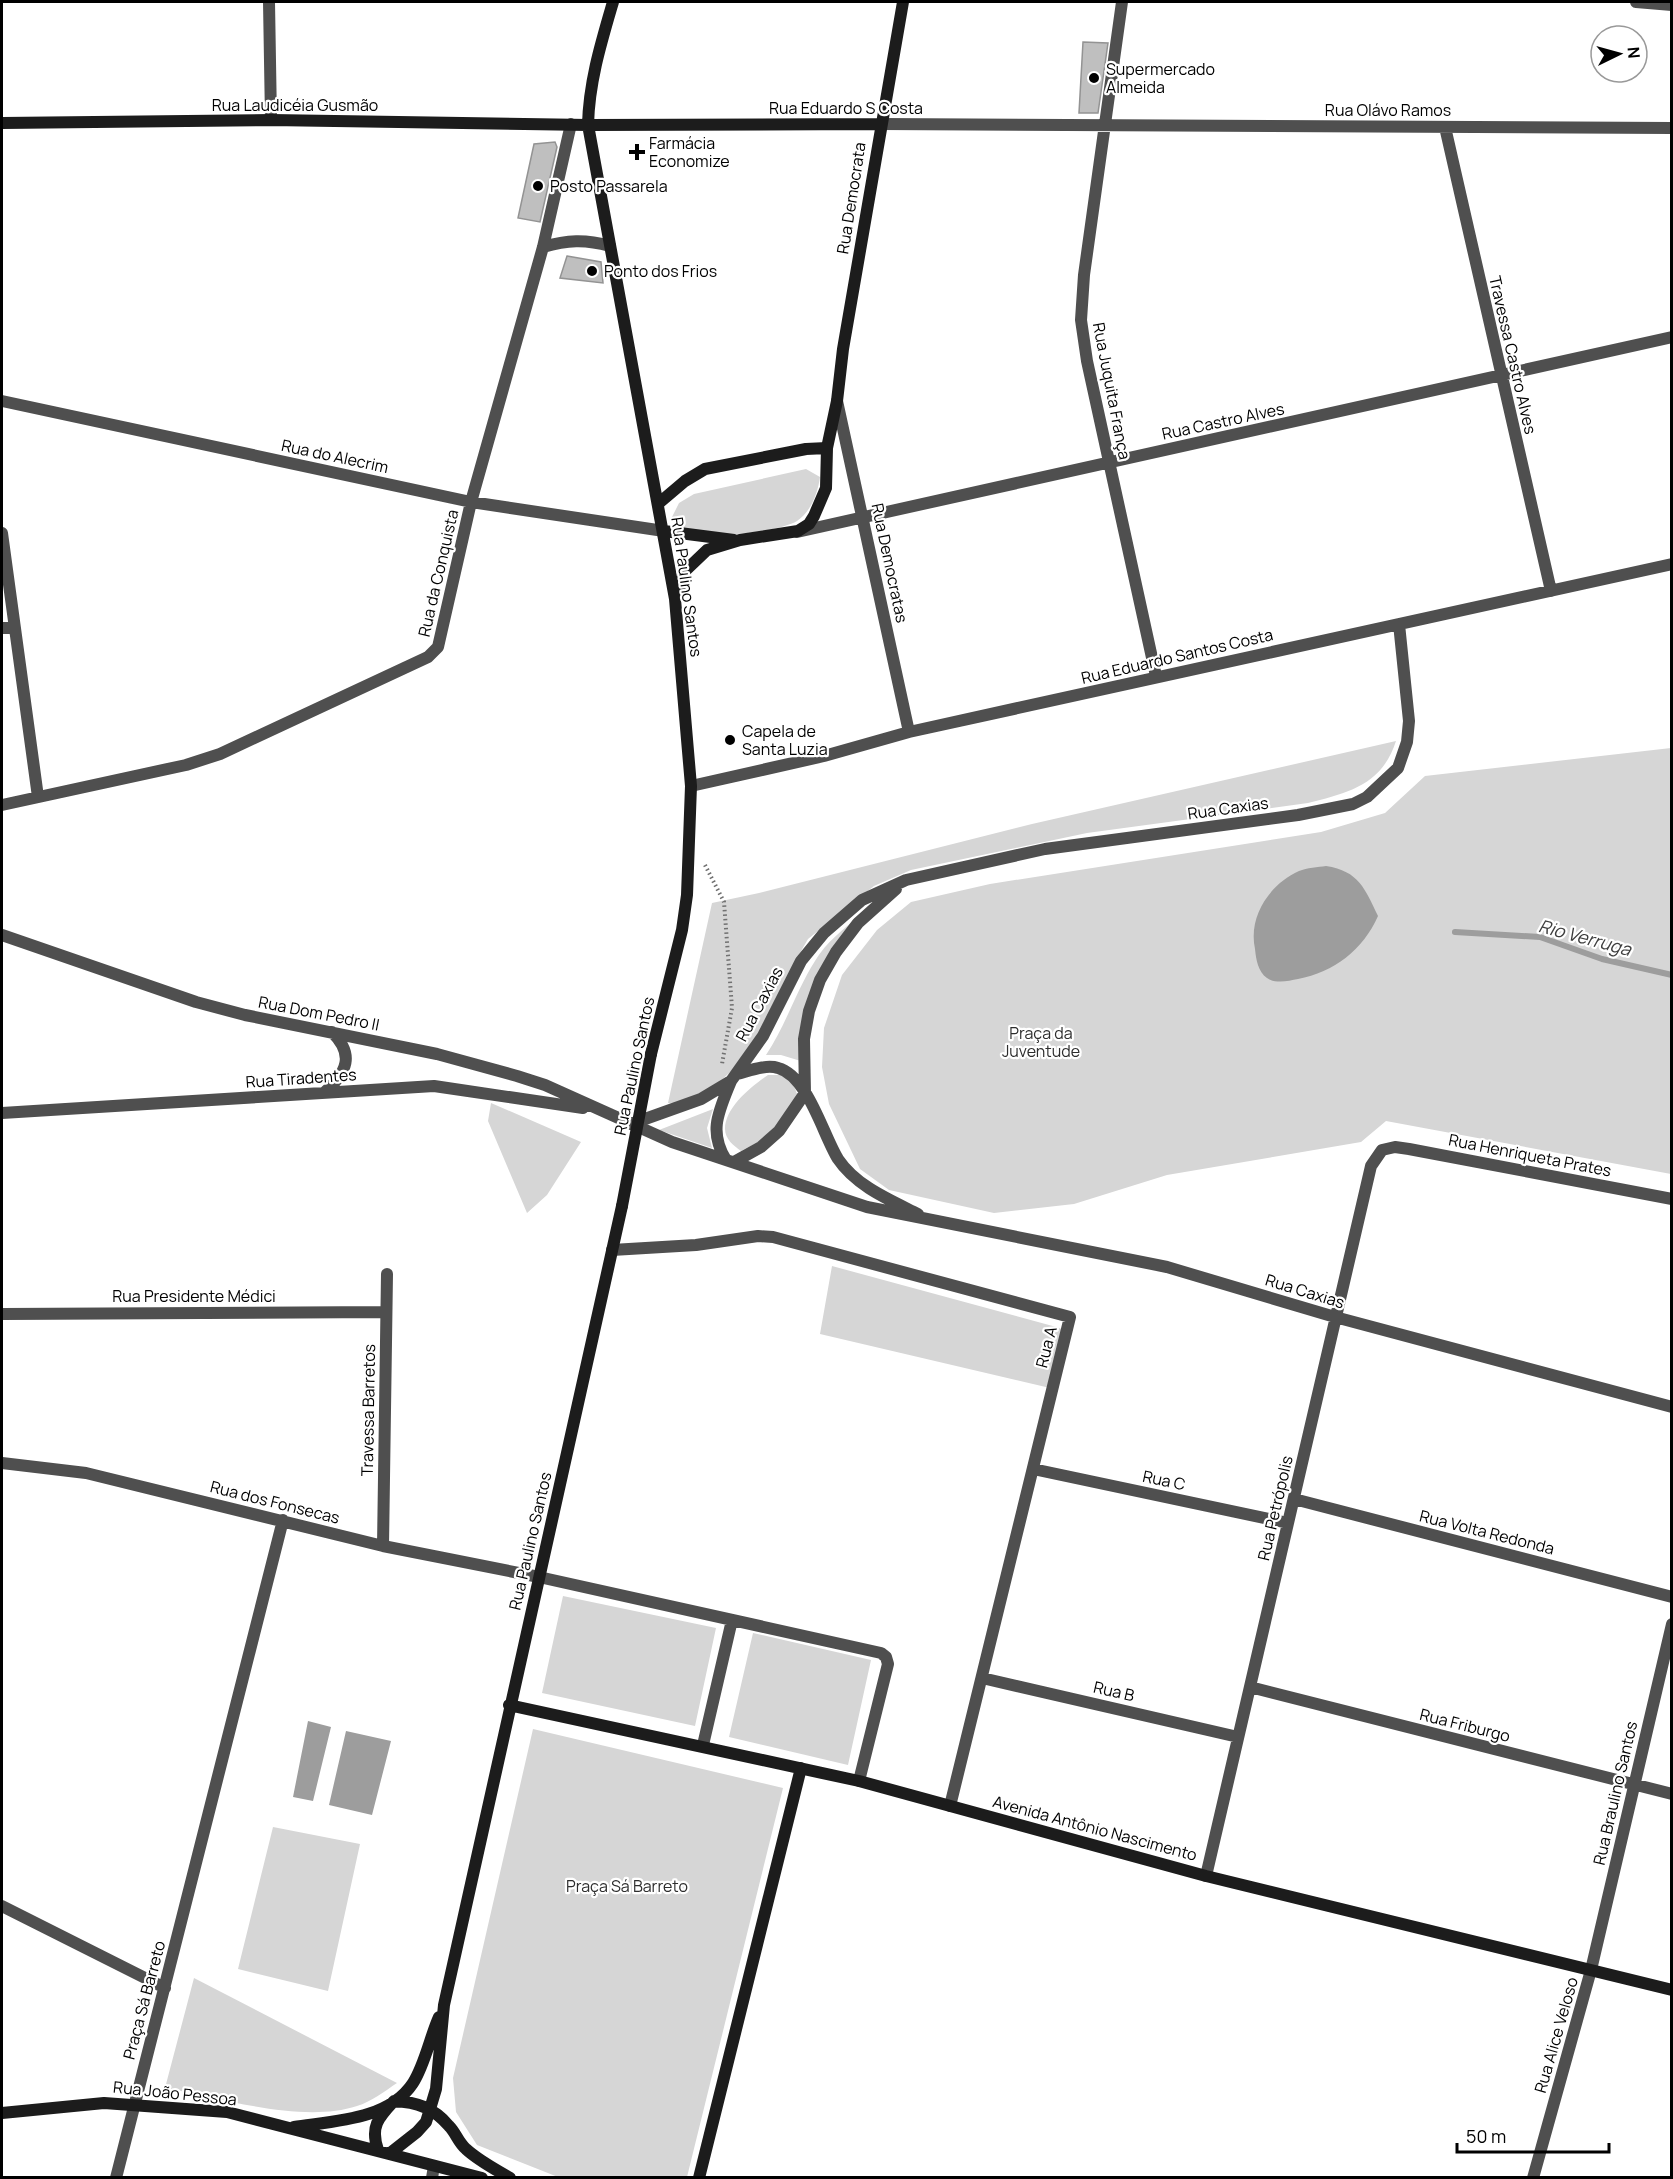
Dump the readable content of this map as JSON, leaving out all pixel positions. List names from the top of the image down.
{
  "streets": {
    "main road": [
      "Rua Laudicéia Gusmão",
      "Rua Eduardo S Costa",
      "Rua Democrata",
      "Rua Paulino Santos",
      "Avenida Antônio Nascimento",
      "Rua João Pessoa"
    ],
    "street": [
      "Rua Olávo Ramos",
      "Travessa Castro Alves",
      "Rua Juquita França",
      "Rua Castro Alves",
      "Rua do Alecrim",
      "Rua Democratas",
      "Rua da Conquista",
      "Rua Eduardo Santos Costa",
      "Rua Caxias",
      "Rua Dom Pedro II",
      "Rua Tiradentes",
      "Rua Henriqueta Prates",
      "Rua Presidente Médici",
      "Rua A",
      "Travessa Barretos",
      "Rua C",
      "Rua dos Fonsecas",
      "Rua Petrópolis",
      "Rua Volta Redonda",
      "Rua B",
      "Rua Friburgo",
      "Rua Braulino Santos",
      "Praça Sá Barreto",
      "Rua Alice Veloso"
    ]
  },
  "crossings": [
    ["Rua Laudicéia Gusmão", "Rua Eduardo S Costa"],
    ["Rua Laudicéia Gusmão", "Rua da Conquista"],
    ["Rua Laudicéia Gusmão", "Rua Paulino Santos"],
    ["Rua Eduardo S Costa", "Rua Olávo Ramos"],
    ["Rua Eduardo S Costa", "Rua Democrata"],
    ["Rua Eduardo S Costa", "Rua Juquita França"],
    ["Rua Eduardo S Costa", "Rua Paulino Santos"],
    ["Rua Olávo Ramos", "Travessa Castro Alves"],
    ["Rua Olávo Ramos", "Rua Juquita França"],
    ["Rua Democrata", "Rua Castro Alves"],
    ["Rua Democrata", "Rua Democratas"],
    ["Travessa Castro Alves", "Rua Castro Alves"],
    ["Travessa Castro Alves", "Rua Eduardo Santos Costa"],
    ["Rua Juquita França", "Rua Castro Alves"],
    ["Rua Juquita França", "Rua Eduardo Santos Costa"],
    ["Rua Castro Alves", "Rua Democratas"],
    ["Rua do Alecrim", "Rua da Conquista"],
    ["Rua do Alecrim", "Rua Paulino Santos"],
    ["Rua Democratas", "Rua Eduardo Santos Costa"],
    ["Rua Paulino Santos", "Rua Eduardo Santos Costa"],
    ["Rua Paulino Santos", "Rua A"],
    ["Rua Paulino Santos", "Rua dos Fonsecas"],
    ["Rua Paulino Santos", "Avenida Antônio Nascimento"],
    ["Rua Paulino Santos", "Rua João Pessoa"],
    ["Rua Eduardo Santos Costa", "Rua Caxias"],
    ["Rua Caxias", "Rua Dom Pedro II"],
    ["Rua Caxias", "Rua Petrópolis"],
    ["Rua Dom Pedro II", "Rua Tiradentes"],
    ["Rua Henriqueta Prates", "Rua Petrópolis"],
    ["Rua Presidente Médici", "Travessa Barretos"],
    ["Rua A", "Rua C"],
    ["Rua A", "Rua B"],
    ["Rua A", "Avenida Antônio Nascimento"],
    ["Travessa Barretos", "Rua dos Fonsecas"],
    ["Rua C", "Rua Petrópolis"],
    ["Rua dos Fonsecas", "Praça Sá Barreto"],
    ["Rua Petrópolis", "Rua Volta Redonda"],
    ["Rua Petrópolis", "Rua B"],
    ["Rua Petrópolis", "Rua Friburgo"],
    ["Rua Petrópolis", "Avenida Antônio Nascimento"],
    ["Rua Friburgo", "Rua Braulino Santos"],
    ["Rua Braulino Santos", "Avenida Antônio Nascimento"],
    ["Rua Braulino Santos", "Rua Alice Veloso"],
    ["Avenida Antônio Nascimento", "Rua Alice Veloso"],
    ["Praça Sá Barreto", "Rua João Pessoa"]
  ],
  "water": ["Rio Verruga"],
  "parks": ["Praça da Juventude", "Praça Sá Barreto"],
  "places": {
    "other": [
      "Supermercado Almeida",
      "Posto Passarela",
      "Ponto dos Frios",
      "Capela de Santa Luzia"
    ],
    "health": ["Farmácia Economize"]
  },
  "scale_bar": "50 m",
  "north": "right"
}
